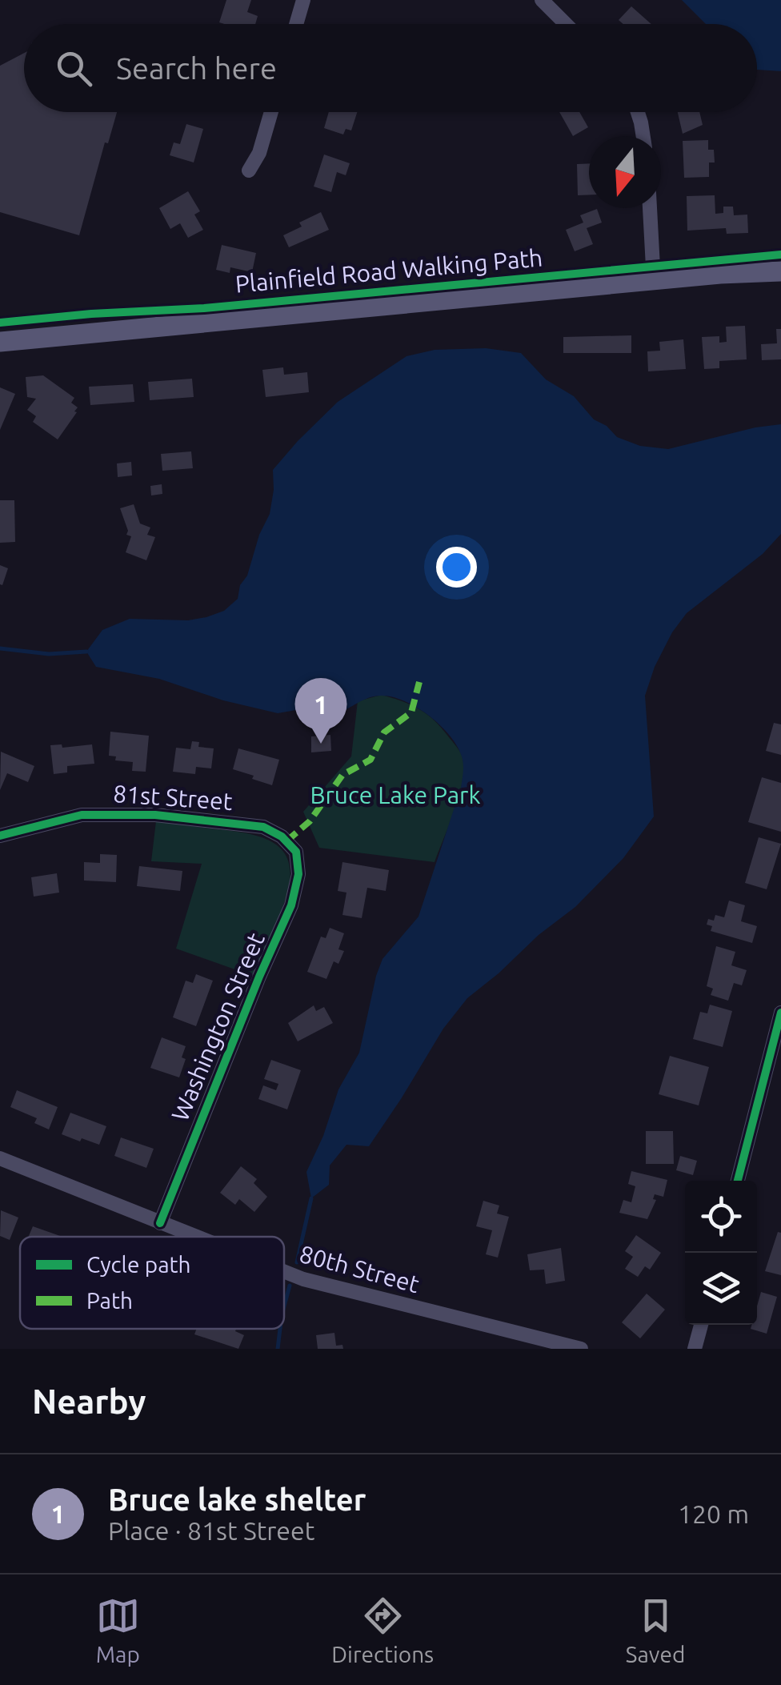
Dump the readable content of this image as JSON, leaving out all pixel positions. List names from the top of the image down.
{
  "streets": {
    "street": ["81st Street", "Washington Street", "80th Street"],
    "cycle path": ["Plainfield Road Walking Path"]
  },
  "crossings": [
    ["81st Street", "Washington Street"],
    ["Washington Street", "80th Street"]
  ],
  "parks": ["Bruce Lake Park"],
  "legend": ["Cycle path", "Path"],
  "north": "bottom",
  "page": {
    "search": "Search here",
    "pins": "1",
    "heading": "Nearby",
    "list": [
      {
        "mark": "1",
        "name": "Bruce lake shelter",
        "note": "Place · 81st Street",
        "value": "120 m"
      }
    ],
    "nav": ["Map", "Directions", "Saved"]
  }
}
